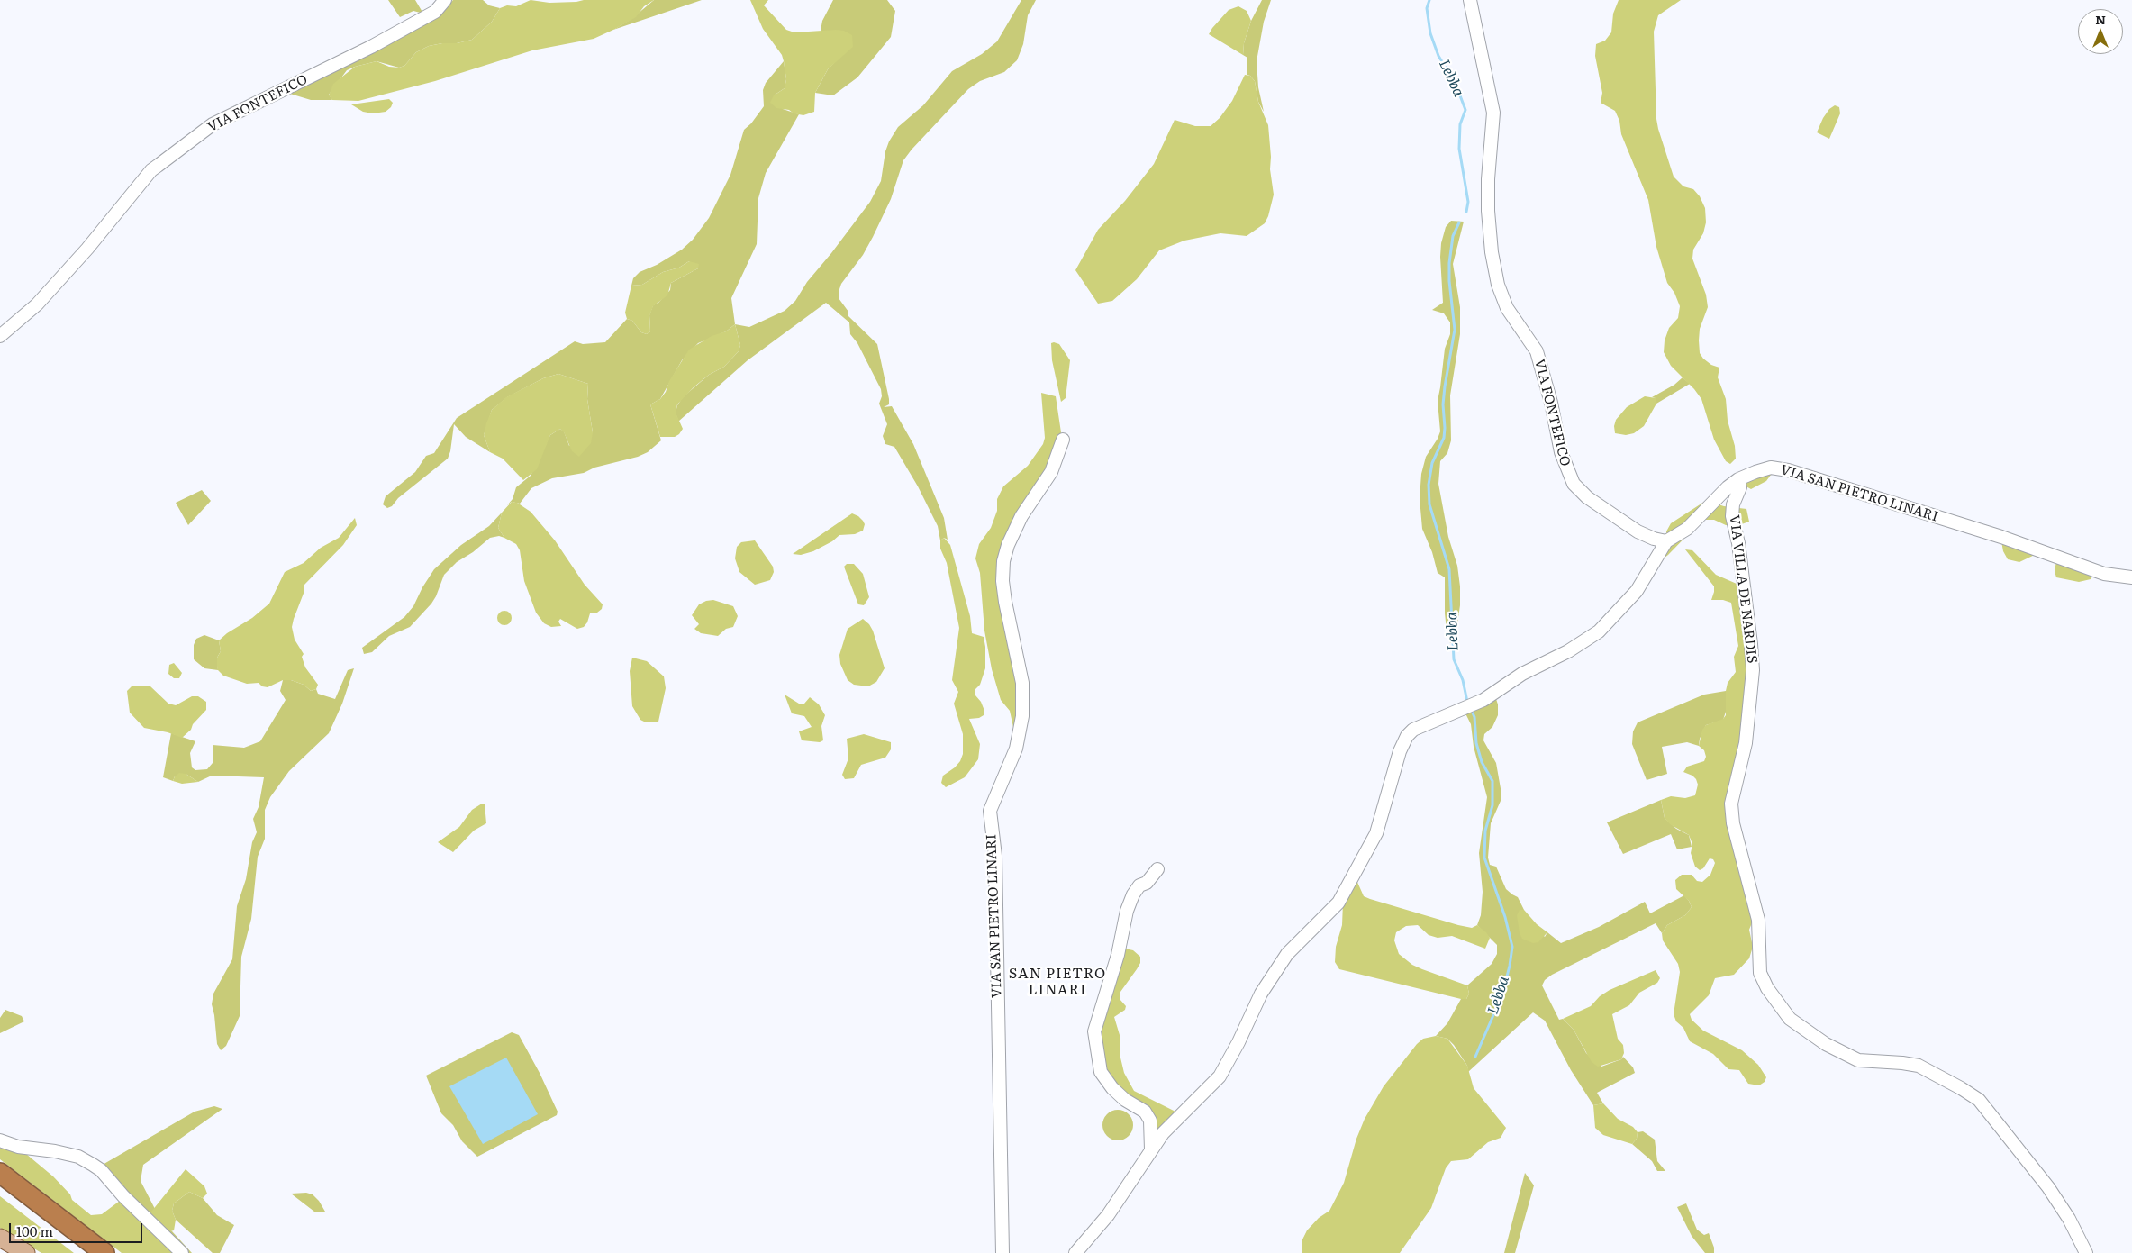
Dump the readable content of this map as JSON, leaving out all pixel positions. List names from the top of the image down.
{
  "streets": {
    "street": ["VIA FONTEFICO", "VIA SAN PIETRO LINARI", "VIA VILLA DE NARDIS"]
  },
  "crossings": [
    ["VIA FONTEFICO", "VIA SAN PIETRO LINARI"],
    ["VIA SAN PIETRO LINARI", "VIA VILLA DE NARDIS"]
  ],
  "districts": ["SAN PIETRO LINARI"],
  "water": ["Lebba"],
  "scale_bar": "100 m",
  "north": "top"
}
